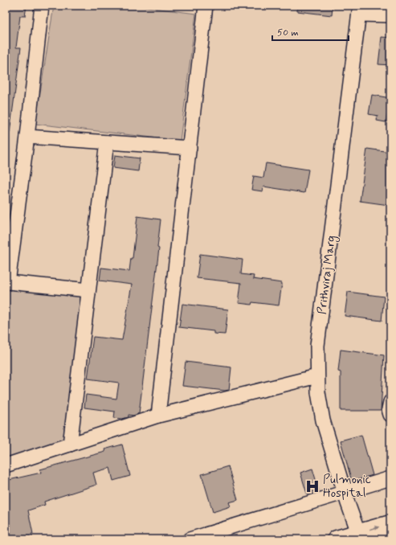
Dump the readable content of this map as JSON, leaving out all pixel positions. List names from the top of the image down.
{
  "streets": {
    "street": ["Prithviraj Marg"]
  },
  "places": {
    "hospital": ["Pulmonic Hospital"]
  },
  "scale_bar": "50 m"
}
